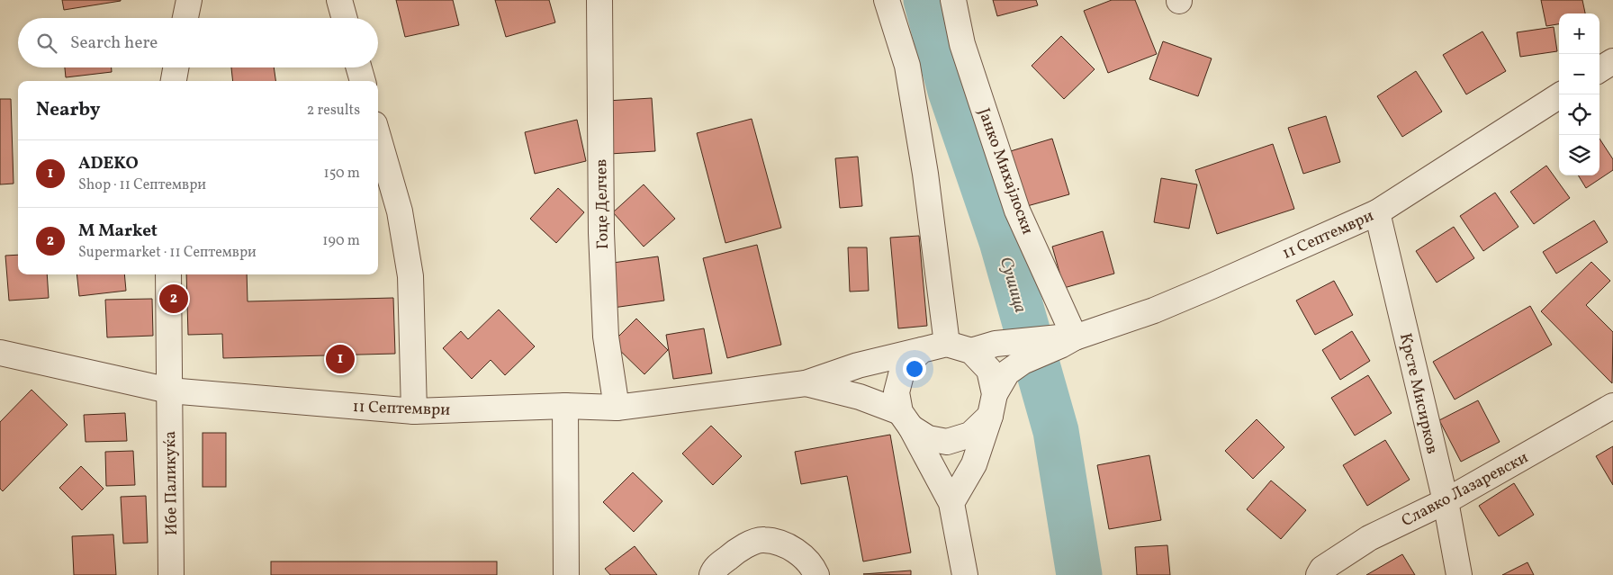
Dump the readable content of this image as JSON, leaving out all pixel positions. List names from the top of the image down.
{
  "streets": {
    "street": [
      "Јанко Михајлоски",
      "Гоце Делчев",
      "11 Септември",
      "Крсте Мисирков",
      "Ибе Паликуќа",
      "Славко Лазаревски"
    ]
  },
  "crossings": [
    ["Јанко Михајлоски", "11 Септември"],
    ["Гоце Делчев", "11 Септември"],
    ["11 Септември", "Крсте Мисирков"],
    ["11 Септември", "Ибе Паликуќа"],
    ["Крсте Мисирков", "Славко Лазаревски"]
  ],
  "water": ["Сушица"],
  "page": {
    "map_buttons": ["+", "−"],
    "search": "Search here",
    "heading": ["Nearby", "2 results"],
    "list": [
      {
        "mark": "1",
        "name": "ADEKO",
        "note": "Shop · 11 Септември",
        "value": "150 m"
      },
      {
        "mark": "2",
        "name": "M Market",
        "note": "Supermarket · 11 Септември",
        "value": "190 m"
      }
    ],
    "pins": ["2", "1"]
  }
}
